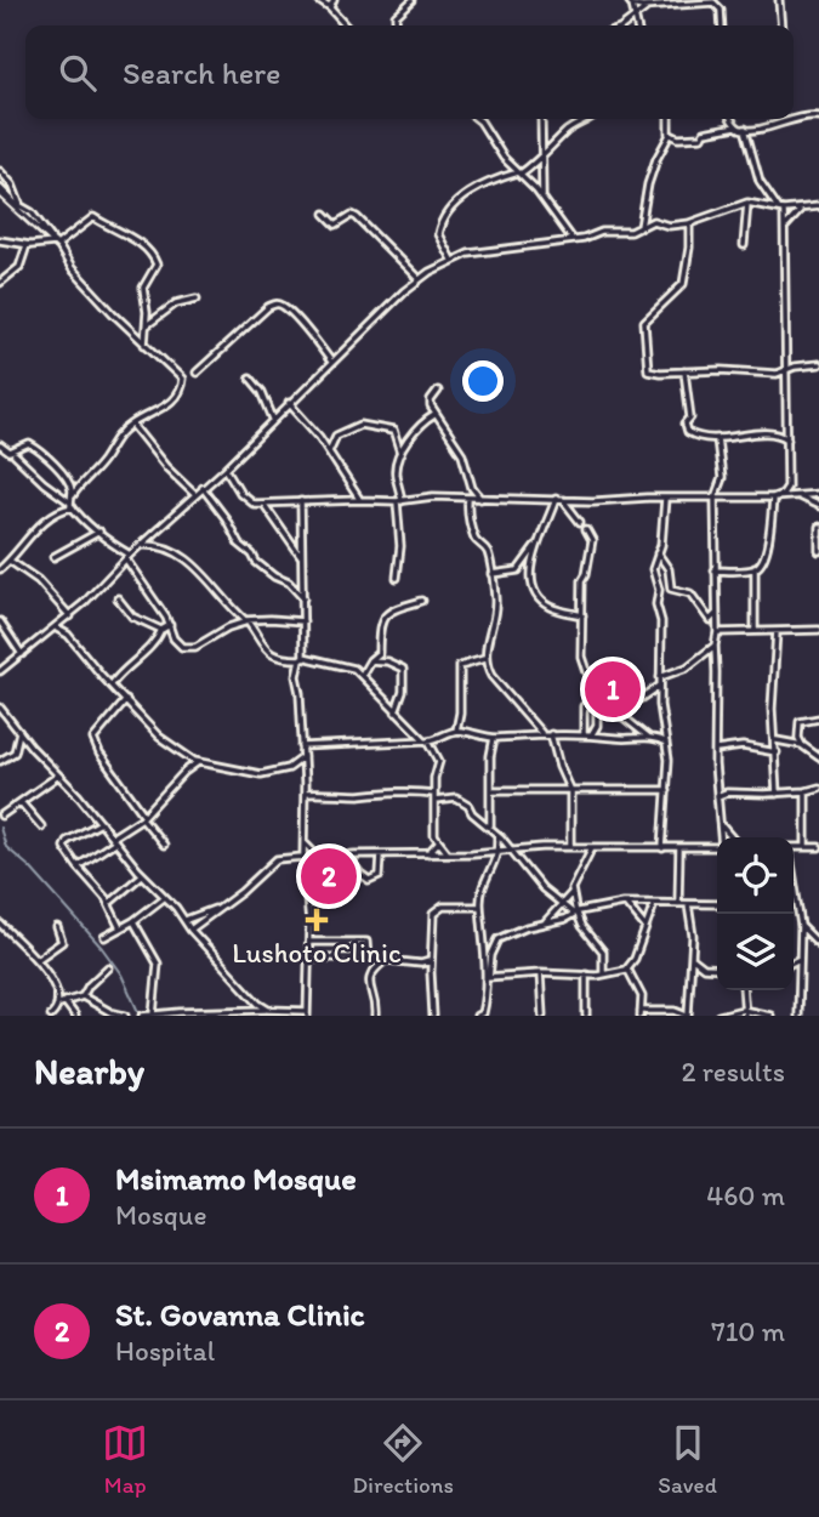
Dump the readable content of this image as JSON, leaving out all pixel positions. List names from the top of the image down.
{
  "places": {
    "health": ["Lushoto Clinic"]
  },
  "page": {
    "search": "Search here",
    "pins": ["1", "2"],
    "heading": ["Nearby", "2 results"],
    "list": [
      {
        "mark": "1",
        "name": "Msimamo Mosque",
        "note": "Mosque",
        "value": "460 m"
      },
      {
        "mark": "2",
        "name": "St. Govanna Clinic",
        "note": "Hospital",
        "value": "710 m"
      }
    ],
    "nav": ["Map", "Directions", "Saved"]
  }
}
